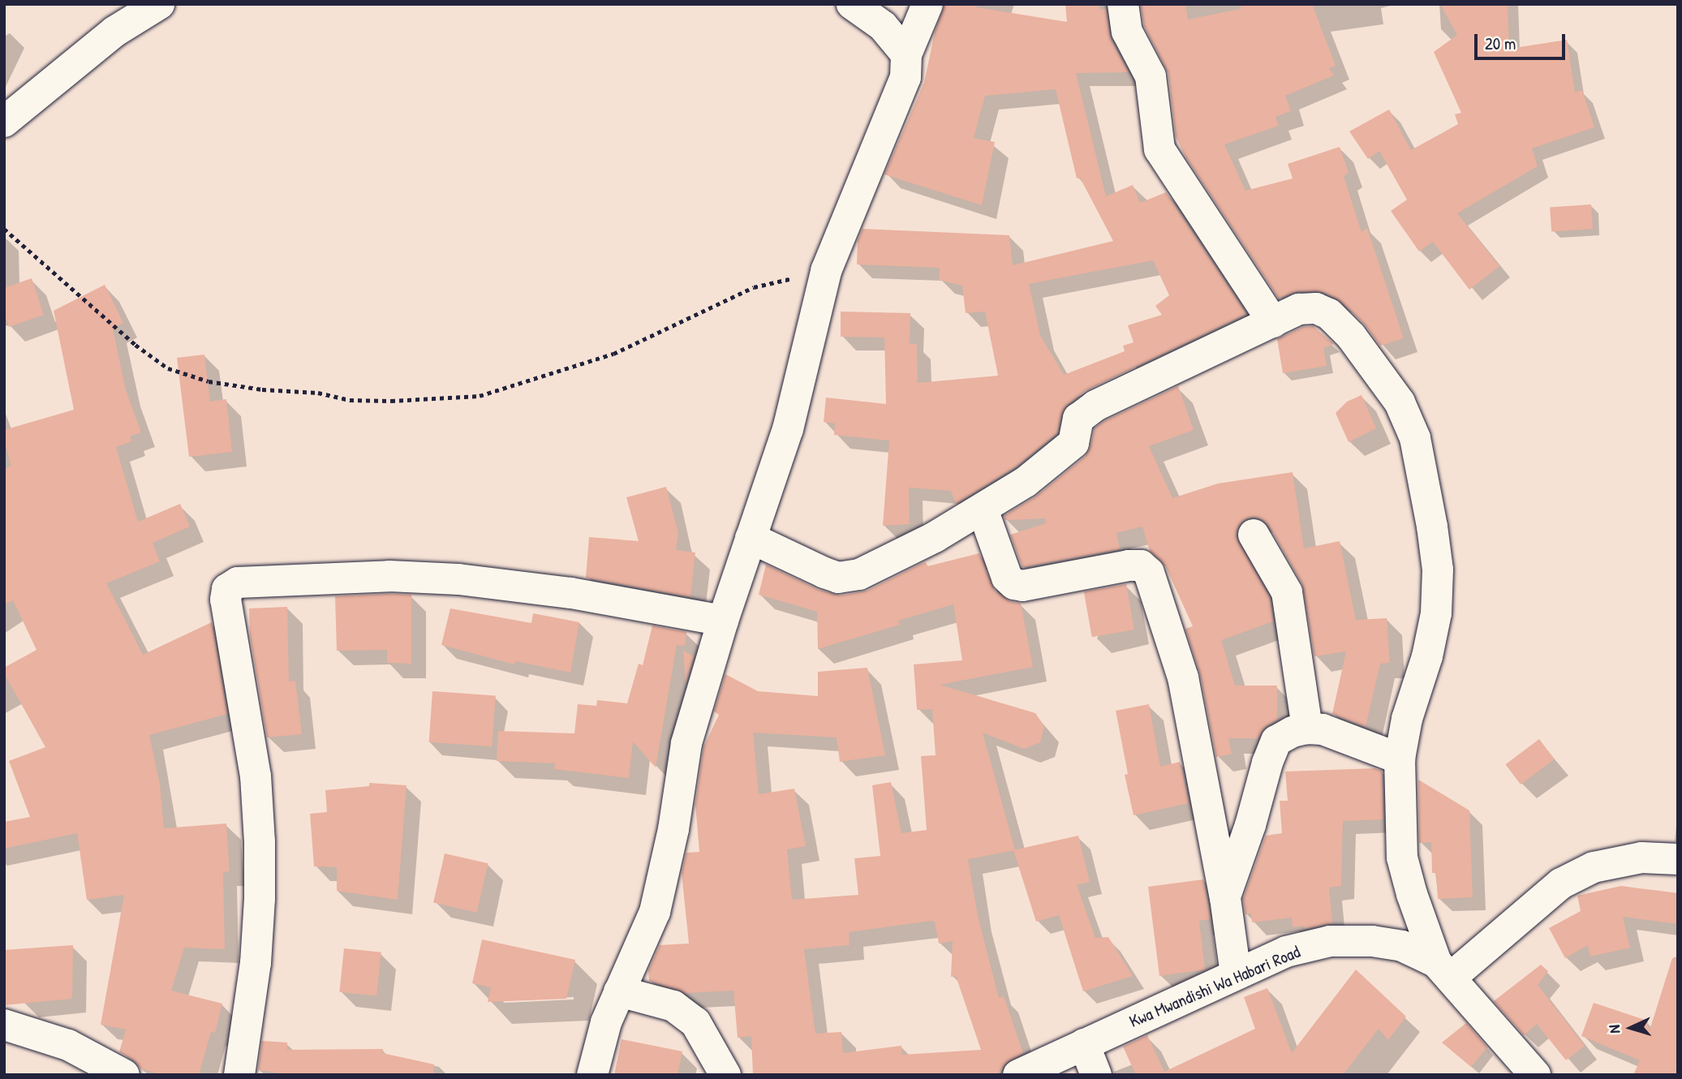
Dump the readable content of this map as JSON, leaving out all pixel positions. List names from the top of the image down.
{
  "streets": {
    "street": ["Kwa Mwandishi Wa Habari Road"]
  },
  "scale_bar": "20 m",
  "north": "left"
}
